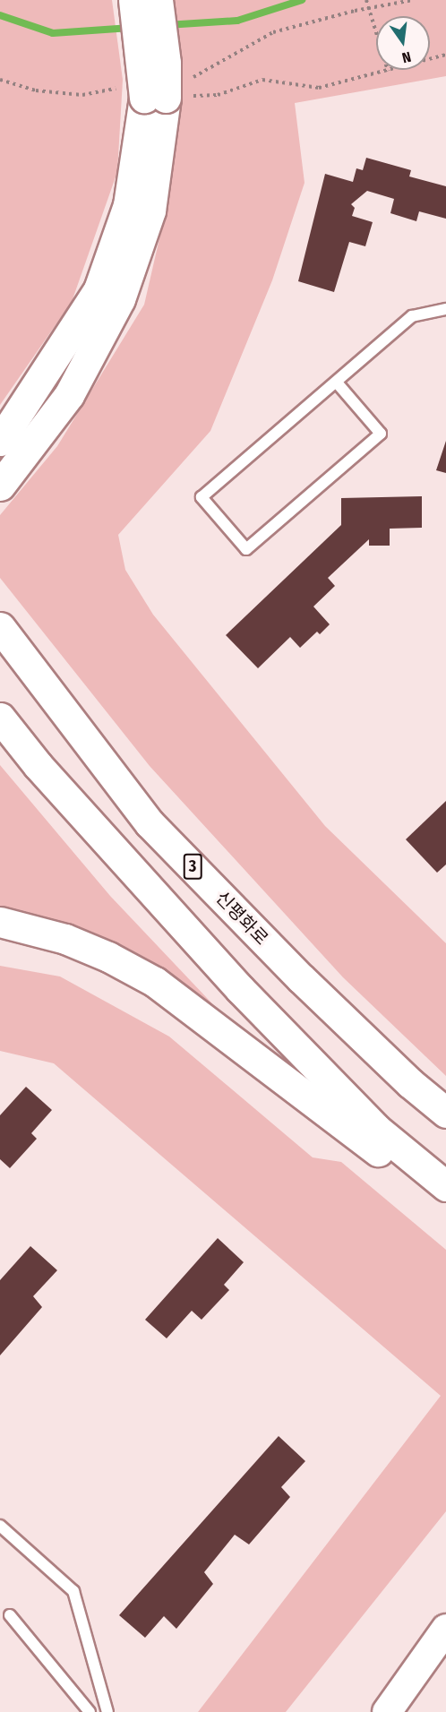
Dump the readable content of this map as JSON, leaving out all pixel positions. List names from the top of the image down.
{
  "streets": {
    "highway": ["3", "신평화로"]
  },
  "north": "bottom"
}
